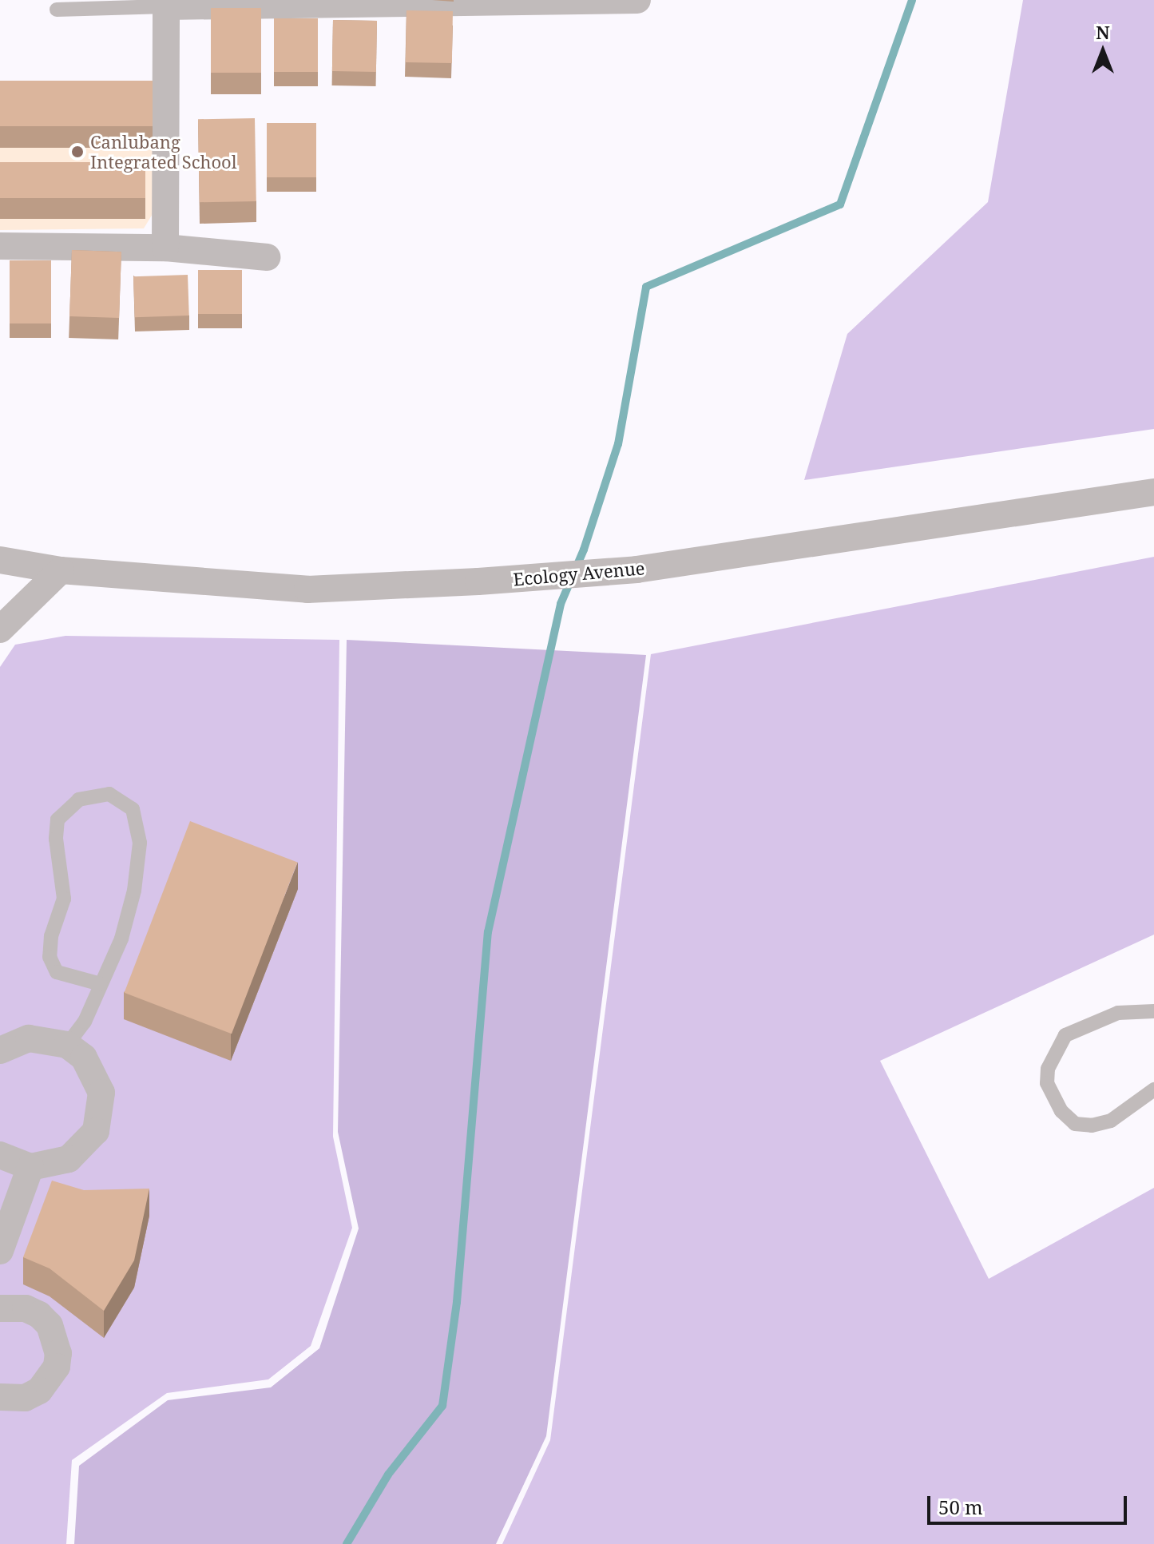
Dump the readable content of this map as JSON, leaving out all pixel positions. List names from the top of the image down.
{
  "streets": {
    "street": ["Ecology Avenue"]
  },
  "places": ["Canlubang Integrated School"],
  "scale_bar": "50 m",
  "north": "top"
}
